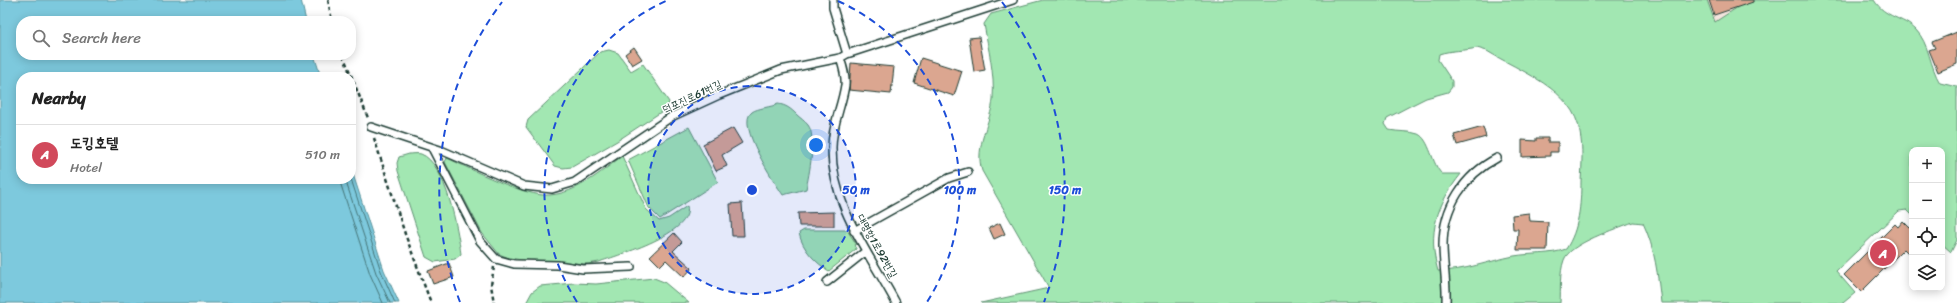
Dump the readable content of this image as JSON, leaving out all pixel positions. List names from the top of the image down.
{
  "streets": {
    "lane": ["덕포진로61번길", "대명항1로92번길"]
  },
  "crossings": [
    ["덕포진로61번길", "대명항1로92번길"]
  ],
  "page": {
    "search": "Search here",
    "heading": "Nearby",
    "list": [
      {
        "mark": "A",
        "name": "도킹호텔",
        "note": "Hotel",
        "value": "510 m"
      }
    ],
    "map_buttons": ["+", "−"],
    "pins": "A"
  },
  "rings": ["50 m", "100 m", "150 m"]
}
